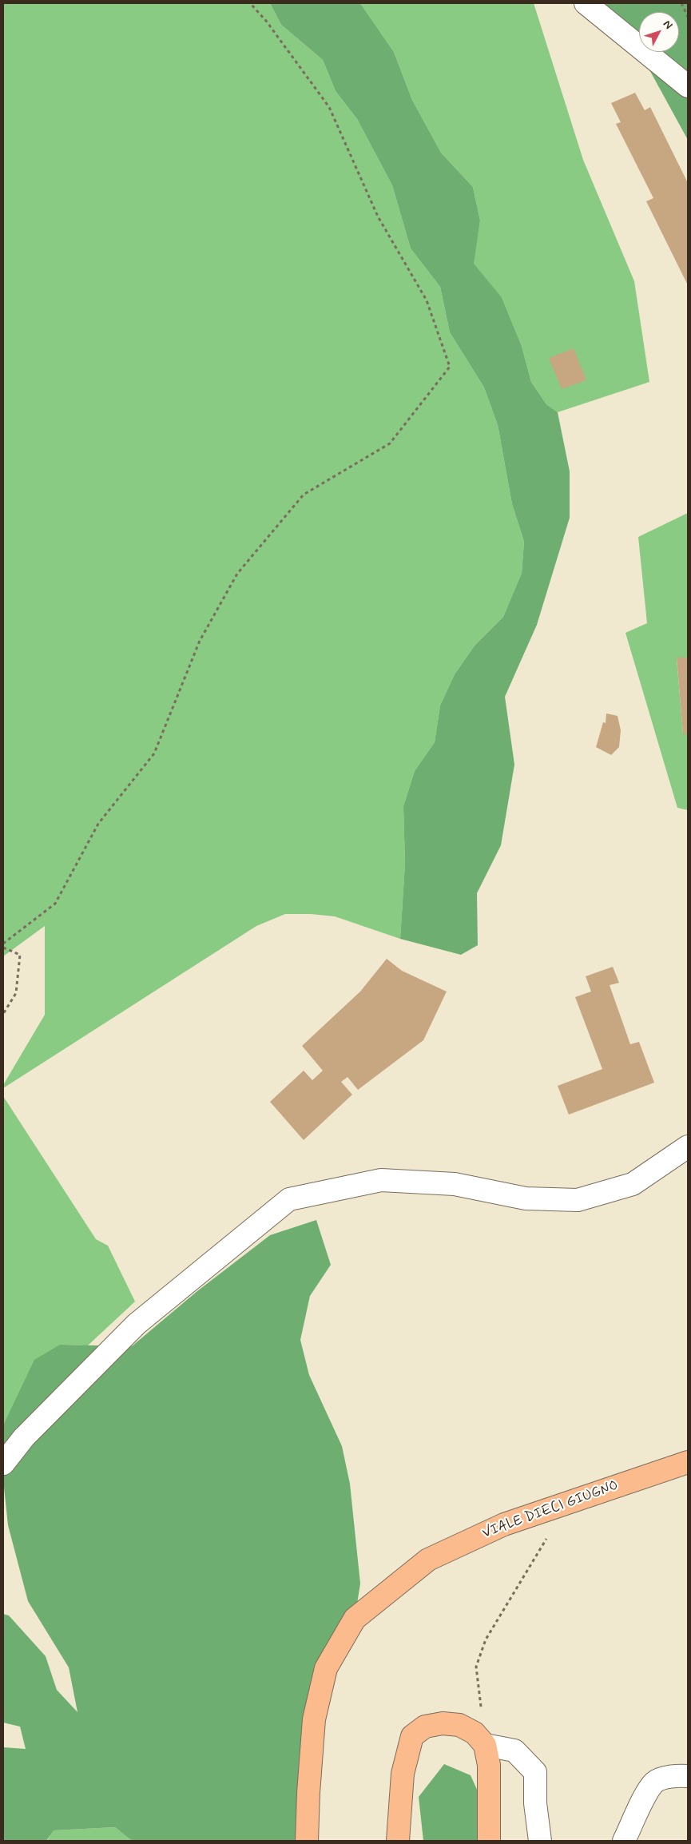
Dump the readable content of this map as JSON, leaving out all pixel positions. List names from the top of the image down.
{
  "streets": {
    "main road": ["VIALE DIECI GIUGNO"]
  },
  "north": "top right"
}
